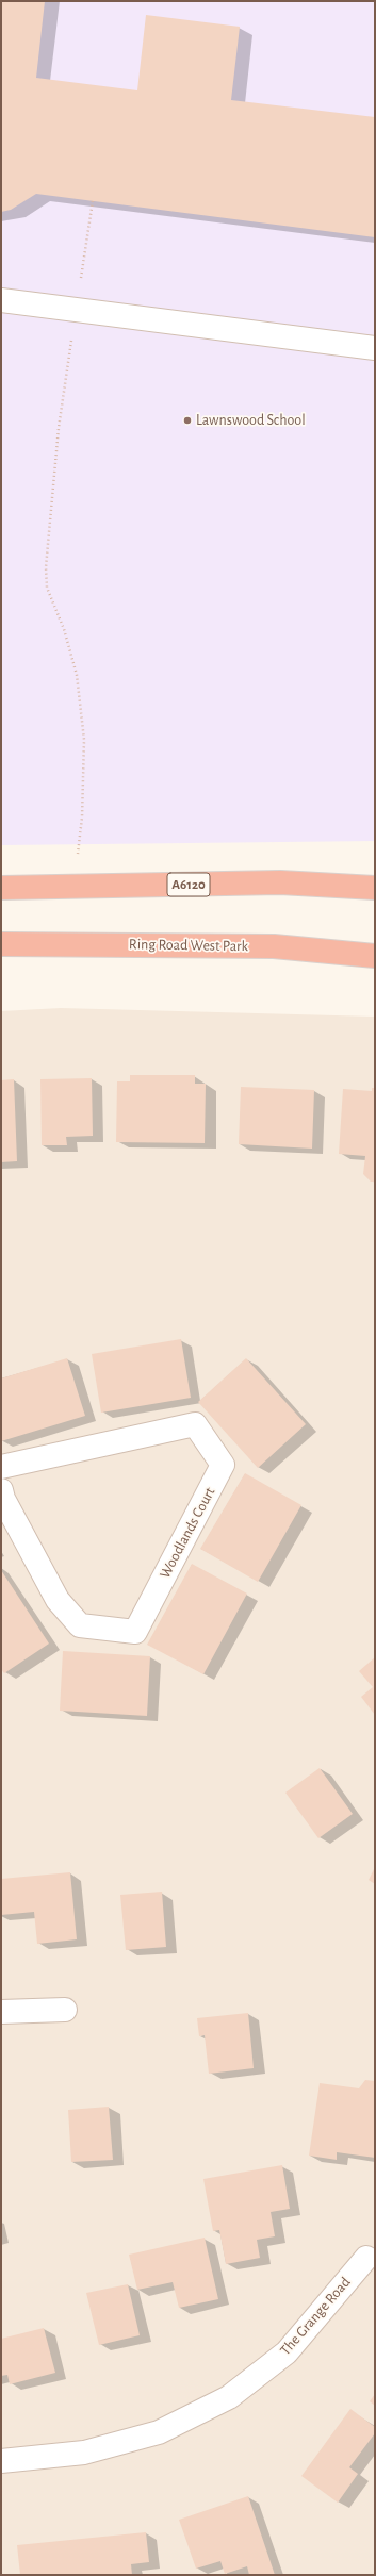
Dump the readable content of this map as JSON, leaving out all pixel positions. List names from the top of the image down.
{
  "streets": {
    "highway": ["A6120", "Ring Road West Park"],
    "street": ["Woodlands Court", "The Grange Road"]
  },
  "places": ["Lawnswood School"]
}
